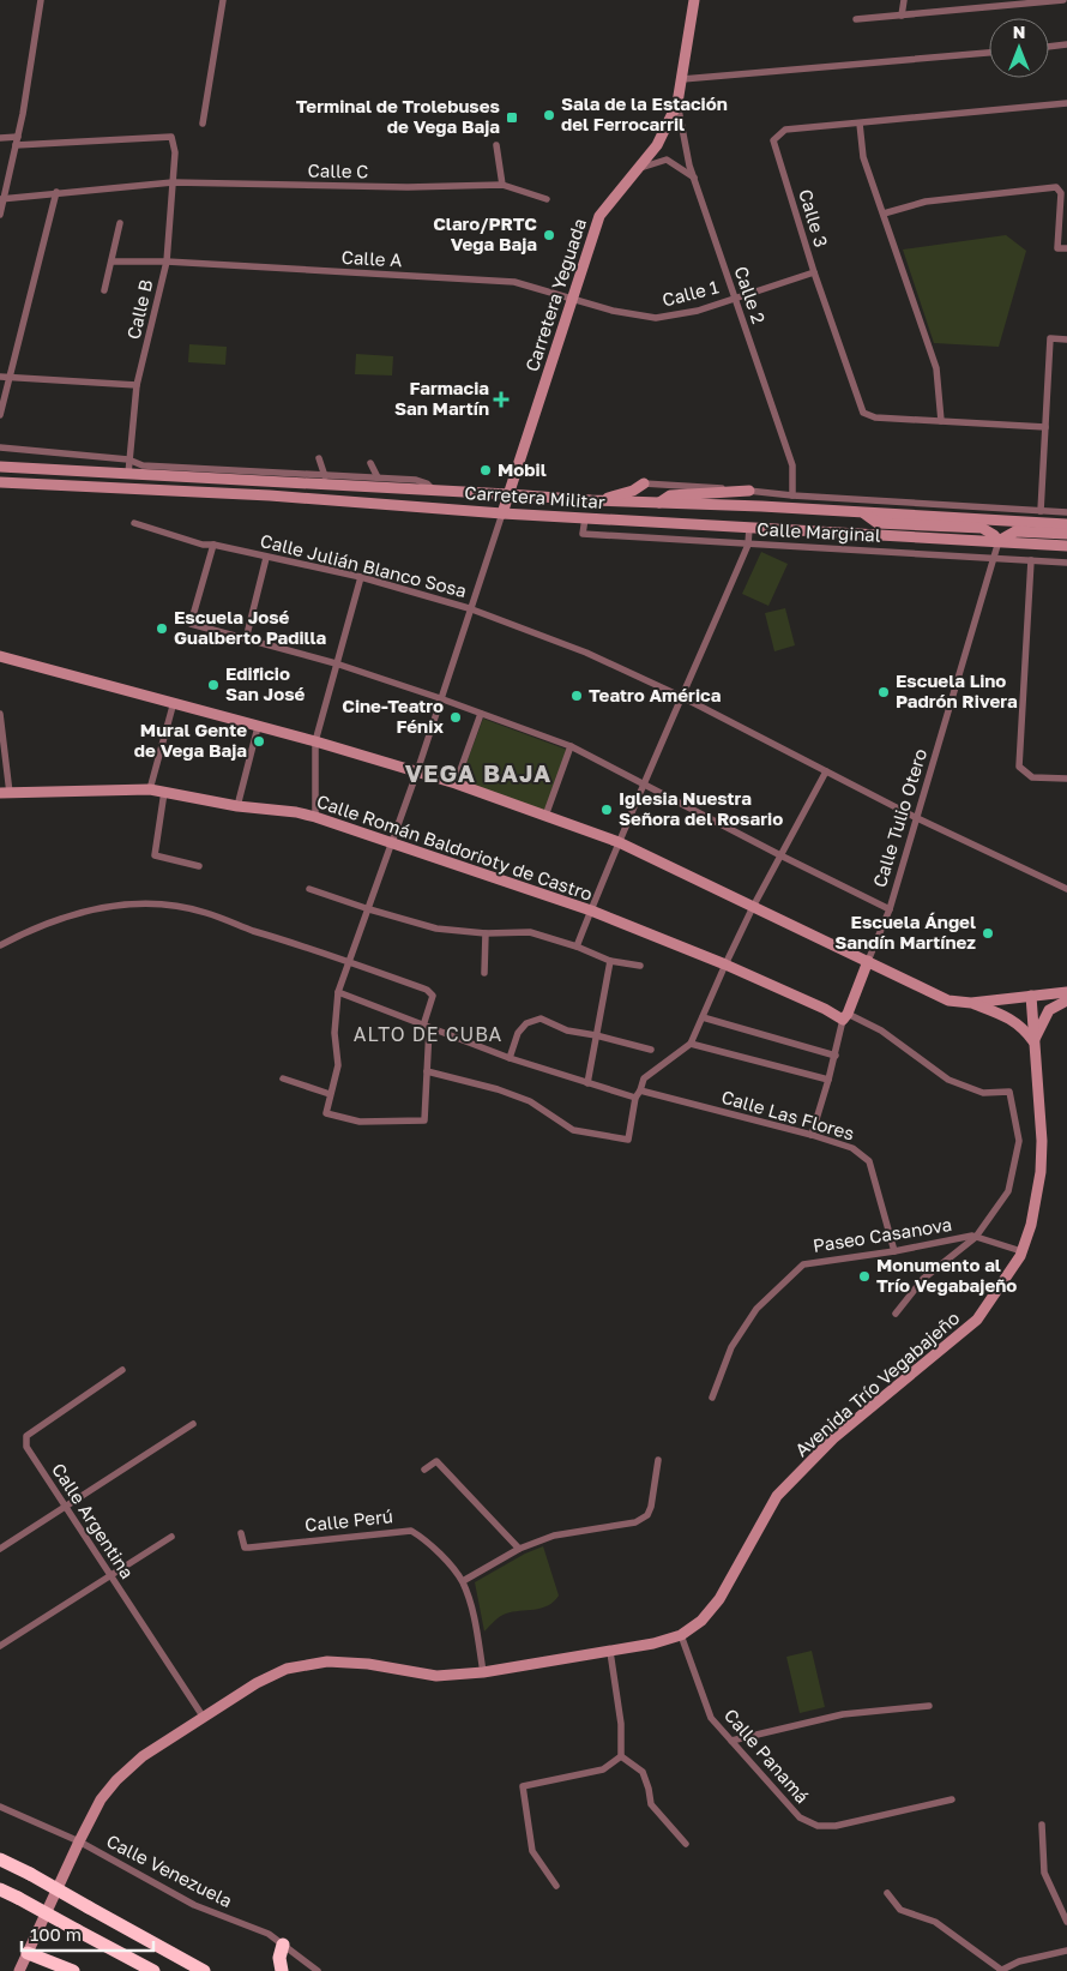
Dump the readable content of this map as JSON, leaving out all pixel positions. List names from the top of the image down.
{
  "streets": {
    "street": [
      "Calle C",
      "Calle 3",
      "Calle A",
      "Calle 1",
      "Carretera Yeguada",
      "Calle 2",
      "Calle B",
      "Carretera Militar",
      "Calle Marginal",
      "Calle Julián Blanco Sosa",
      "Calle Tulio Otero",
      "Calle Román Baldorioty de Castro",
      "Calle Las Flores",
      "Paseo Casanova",
      "Avenida Trío Vegabajeño",
      "Calle Argentina",
      "Calle Perú",
      "Calle Panamá",
      "Calle Venezuela"
    ]
  },
  "crossings": [
    ["Calle C", "Calle B"],
    ["Calle 3", "Calle 1"],
    ["Calle A", "Calle 1"],
    ["Calle A", "Carretera Yeguada"],
    ["Calle A", "Calle B"],
    ["Calle 1", "Carretera Yeguada"],
    ["Calle 1", "Calle 2"],
    ["Carretera Yeguada", "Calle 2"],
    ["Carretera Yeguada", "Carretera Militar"],
    ["Calle 2", "Calle Marginal"],
    ["Calle B", "Carretera Militar"],
    ["Carretera Militar", "Calle Marginal"],
    ["Carretera Militar", "Calle Tulio Otero"],
    ["Calle Marginal", "Calle Tulio Otero"],
    ["Calle Julián Blanco Sosa", "Calle Tulio Otero"],
    ["Calle Tulio Otero", "Calle Román Baldorioty de Castro"],
    ["Calle Tulio Otero", "Calle Las Flores"],
    ["Calle Las Flores", "Paseo Casanova"],
    ["Paseo Casanova", "Avenida Trío Vegabajeño"],
    ["Avenida Trío Vegabajeño", "Calle Argentina"],
    ["Avenida Trío Vegabajeño", "Calle Perú"],
    ["Avenida Trío Vegabajeño", "Calle Panamá"],
    ["Avenida Trío Vegabajeño", "Calle Venezuela"]
  ],
  "districts": ["VEGA BAJA", "ALTO DE CUBA"],
  "places": {
    "other": [
      "Sala de la Estación del Ferrocarril",
      "Claro/PRTC Vega Baja",
      "Mobil",
      "Escuela José Gualberto Padilla",
      "Edificio San José",
      "Escuela Lino Padrón Rivera",
      "Teatro América",
      "Cine-Teatro Fénix",
      "Mural Gente de Vega Baja",
      "Iglesia Nuestra Señora del Rosario",
      "Escuela Ángel Sandín Martínez",
      "Monumento al Trío Vegabajeño"
    ],
    "transit": ["Terminal de Trolebuses de Vega Baja"],
    "health": ["Farmacia San Martín"]
  },
  "scale_bar": "100 m",
  "north": "top"
}
